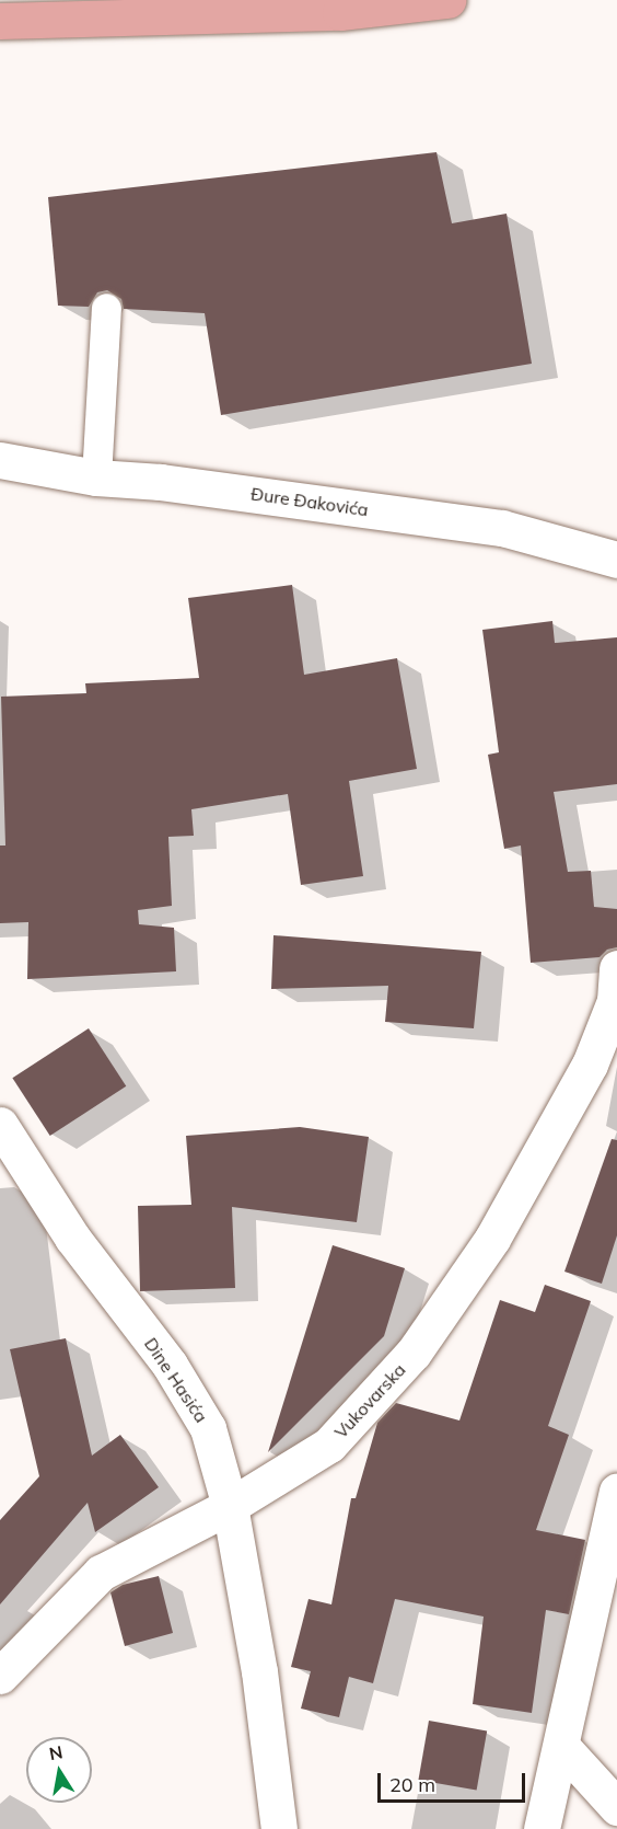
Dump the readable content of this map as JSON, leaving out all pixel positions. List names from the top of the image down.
{
  "streets": {
    "street": ["Đure Đakovića", "Dine Hasića", "Vukovarska"]
  },
  "crossings": [
    ["Dine Hasića", "Vukovarska"]
  ],
  "scale_bar": "20 m",
  "north": "top"
}
